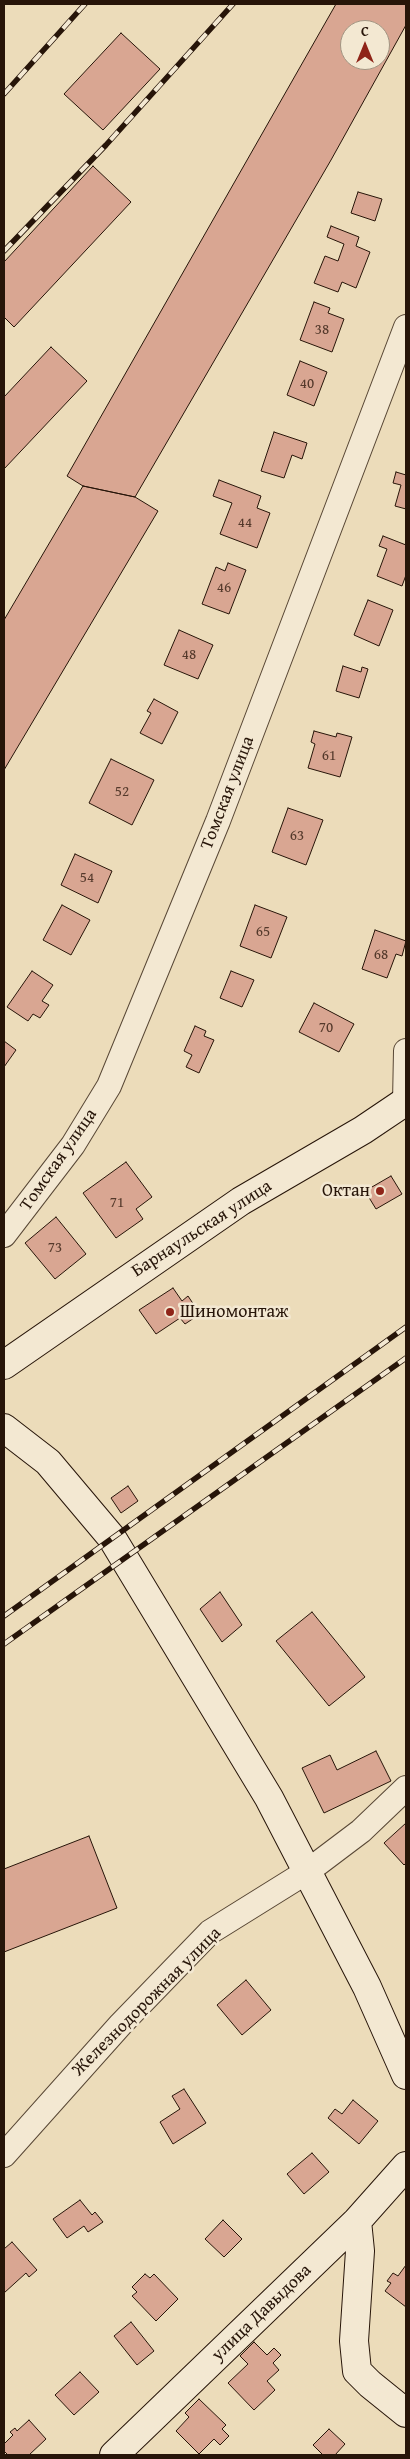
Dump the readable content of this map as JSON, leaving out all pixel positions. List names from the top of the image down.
{
  "streets": {
    "main road": ["Барнаульская улица", "улица Давыдова"],
    "street": ["Томская улица", "Железнодорожная улица"]
  },
  "places": ["Октан", "Шиномонтаж"],
  "house_numbers": [
    "38",
    "40",
    "44",
    "46",
    "48",
    "61",
    "52",
    "63",
    "54",
    "65",
    "68",
    "70",
    "71",
    "73"
  ],
  "north": "top"
}
